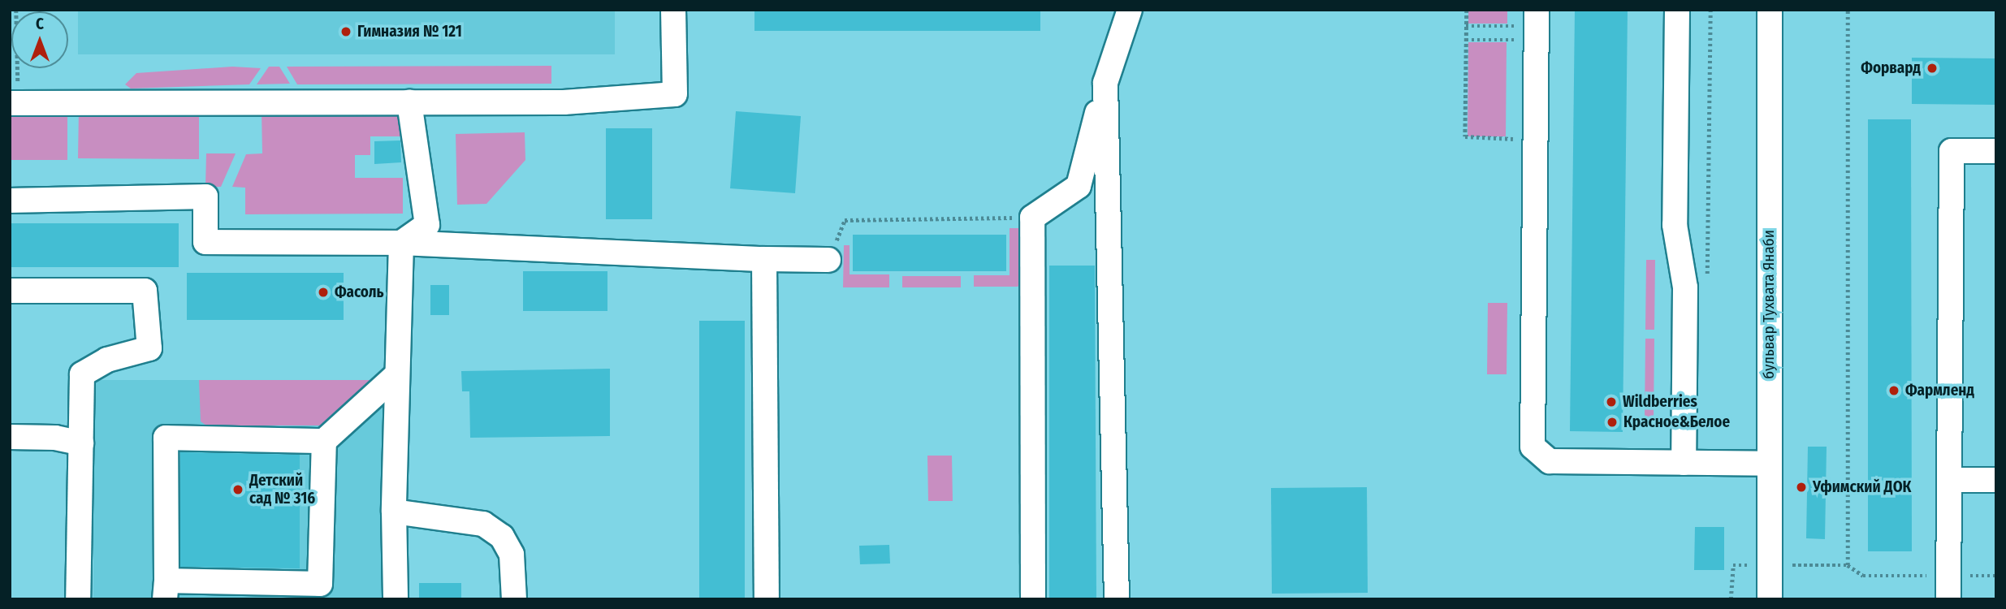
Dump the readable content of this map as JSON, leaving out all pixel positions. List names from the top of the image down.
{
  "streets": {
    "street": ["бульвар Тухвата Янаби"]
  },
  "places": [
    "Гимназия № 121",
    "Форвард",
    "Фасоль",
    "Фармленд",
    "Wildberries",
    "Красное&Белое",
    "Уфимский ДОК",
    "Детский сад № 316"
  ],
  "north": "top"
}
